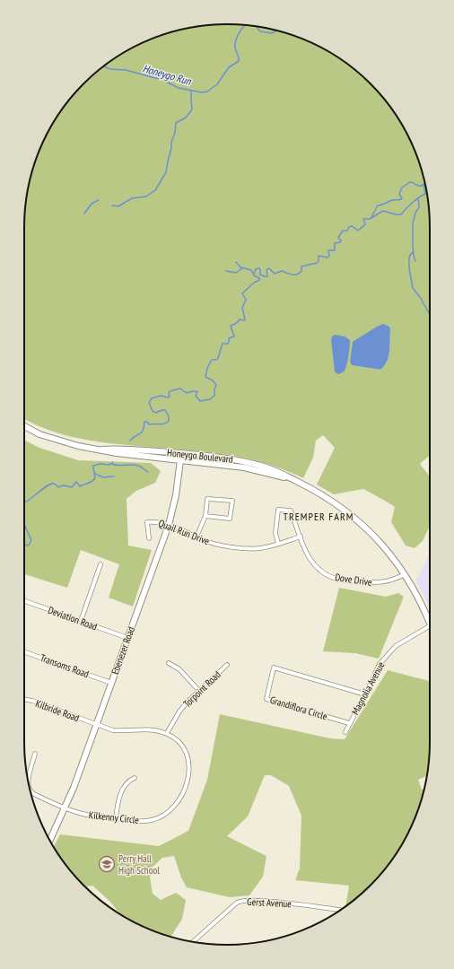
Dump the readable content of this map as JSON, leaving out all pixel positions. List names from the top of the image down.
{
  "streets": {
    "main road": ["Honeygo Boulevard", "Ebenezer Road"],
    "street": [
      "Quail Run Drive",
      "Dove Drive",
      "Deviation Road",
      "Transoms Road",
      "Magnolia Avenue",
      "Torpoint Road",
      "Grandiflora Circle",
      "Kilbride Road",
      "Kilkenny Circle",
      "Gerst Avenue"
    ]
  },
  "crossings": [
    ["Honeygo Boulevard", "Dove Drive"],
    ["Honeygo Boulevard", "Ebenezer Road"],
    ["Quail Run Drive", "Dove Drive"],
    ["Quail Run Drive", "Ebenezer Road"],
    ["Deviation Road", "Ebenezer Road"],
    ["Ebenezer Road", "Transoms Road"],
    ["Ebenezer Road", "Kilbride Road"],
    ["Ebenezer Road", "Kilkenny Circle"],
    ["Magnolia Avenue", "Grandiflora Circle"],
    ["Torpoint Road", "Kilkenny Circle"],
    ["Kilbride Road", "Kilkenny Circle"]
  ],
  "districts": ["TREMPER FARM"],
  "water": ["Honeygo Run"],
  "places": {
    "school or university": ["Perry Hall High School"]
  }
}
